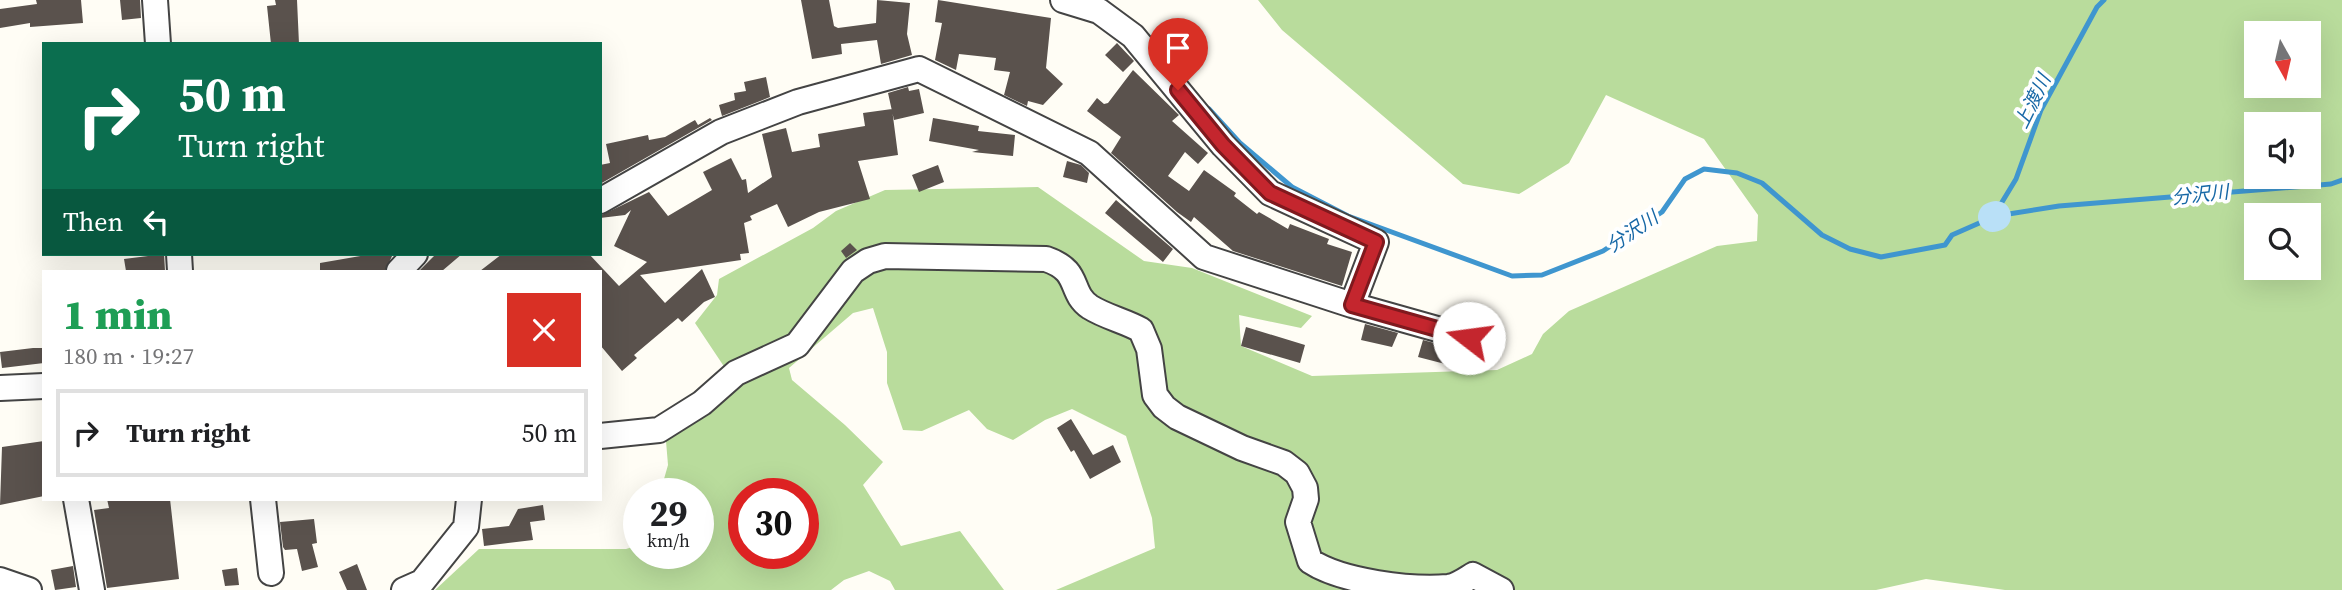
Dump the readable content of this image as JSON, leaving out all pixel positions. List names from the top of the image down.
{
  "water": ["上渡川", "分沢川"],
  "north": "bottom",
  "page": {
    "turn": ["50 m", "Turn right"],
    "then": "Then",
    "heading": ["1 min", "180 m · 19:27"],
    "list": [
      {
        "name": "Turn right",
        "value": "50 m"
      }
    ],
    "speed": "29 km/h",
    "limit": "30"
  }
}
